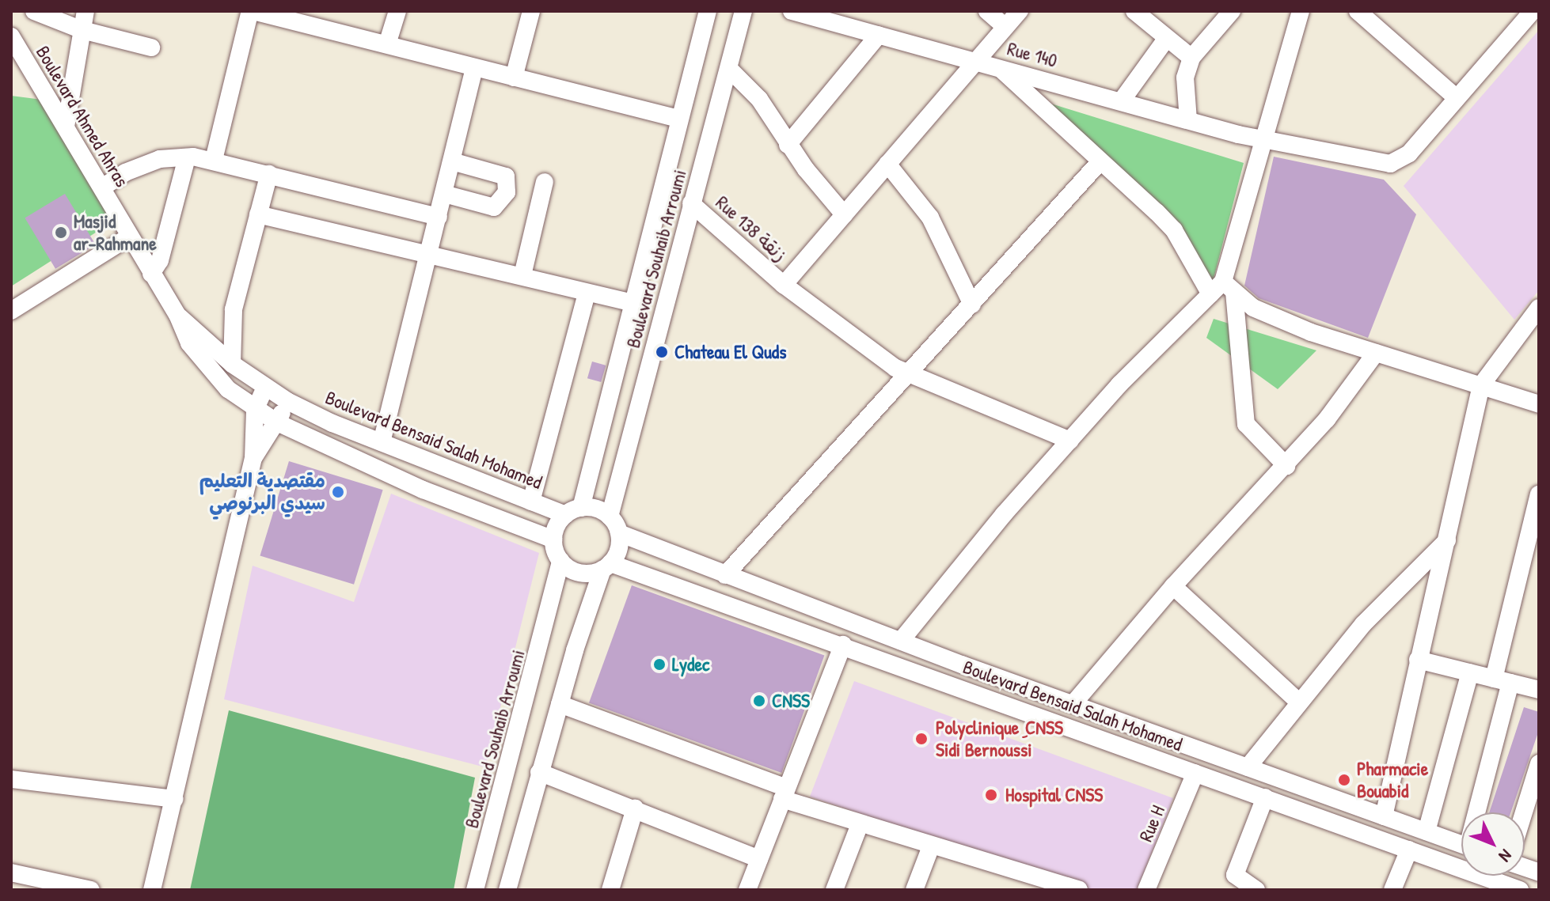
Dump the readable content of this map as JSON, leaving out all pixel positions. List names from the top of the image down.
{
  "streets": {
    "street": [
      "Rue 140",
      "Boulevard Ahmed Ahras",
      "Rue 138 زنقة",
      "Boulevard Souhaib Arroumi",
      "Boulevard Bensaid Salah Mohamed",
      "Rue H"
    ]
  },
  "crossings": [
    ["Boulevard Ahmed Ahras", "Boulevard Bensaid Salah Mohamed"],
    ["Rue 138 زنقة", "Boulevard Souhaib Arroumi"],
    ["Boulevard Souhaib Arroumi", "Boulevard Bensaid Salah Mohamed"],
    ["Boulevard Bensaid Salah Mohamed", "Rue H"]
  ],
  "places": [
    "Masjid ar-Rahmane",
    "Chateau El Quds",
    "مقتصدية التعليم سيدي البرنوصي",
    "Lydec",
    "CNSS",
    "Polyclinique ِCNSS Sidi Bernoussi",
    "Pharmacie Bouabid",
    "Hospital CNSS"
  ],
  "north": "bottom right"
}
